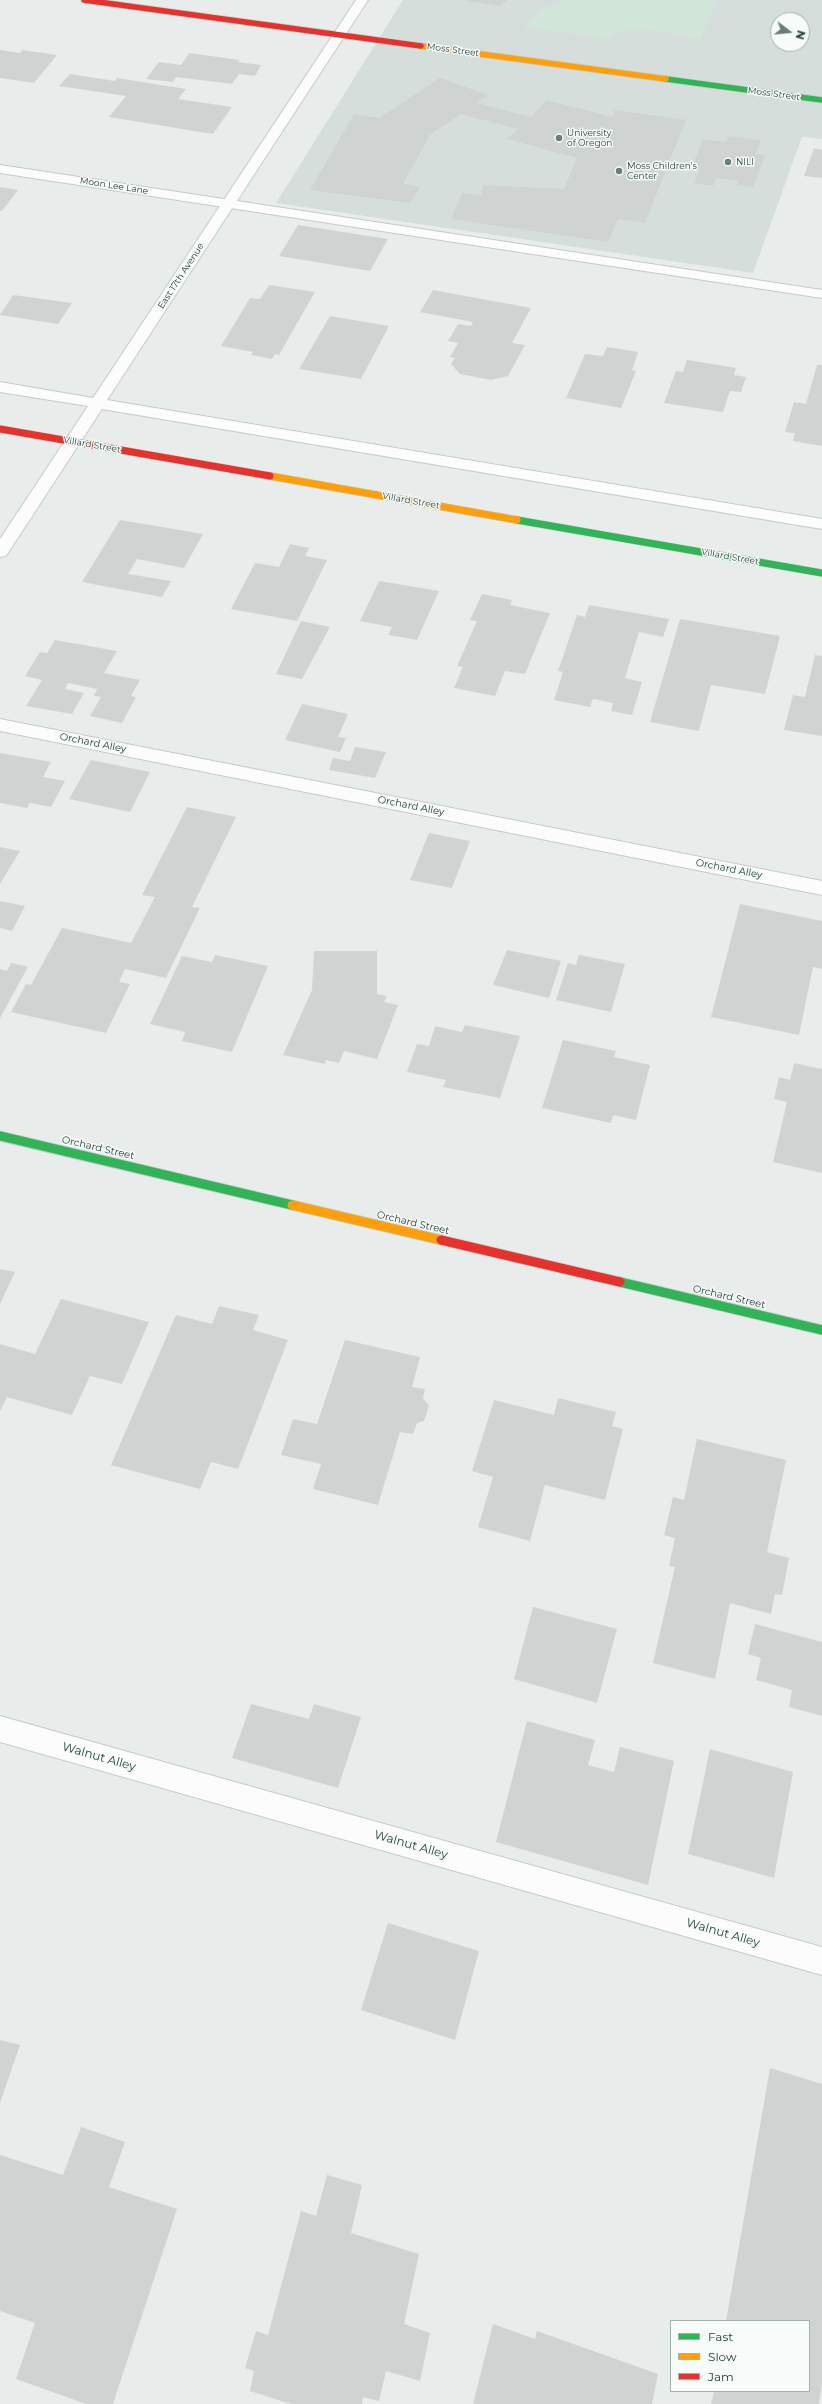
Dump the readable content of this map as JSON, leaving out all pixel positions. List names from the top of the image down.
{
  "streets": {
    "street": [
      "Moss Street",
      "Moon Lee Lane",
      "East 17th Avenue",
      "Villard Street",
      "Orchard Alley",
      "Orchard Street",
      "Walnut Alley"
    ]
  },
  "crossings": [
    ["Moss Street", "East 17th Avenue"],
    ["Moon Lee Lane", "East 17th Avenue"],
    ["East 17th Avenue", "Villard Street"]
  ],
  "places": ["University of Oregon", "NILI", "Moss Children's Center"],
  "legend": ["Fast", "Slow", "Jam"],
  "north": "right"
}
